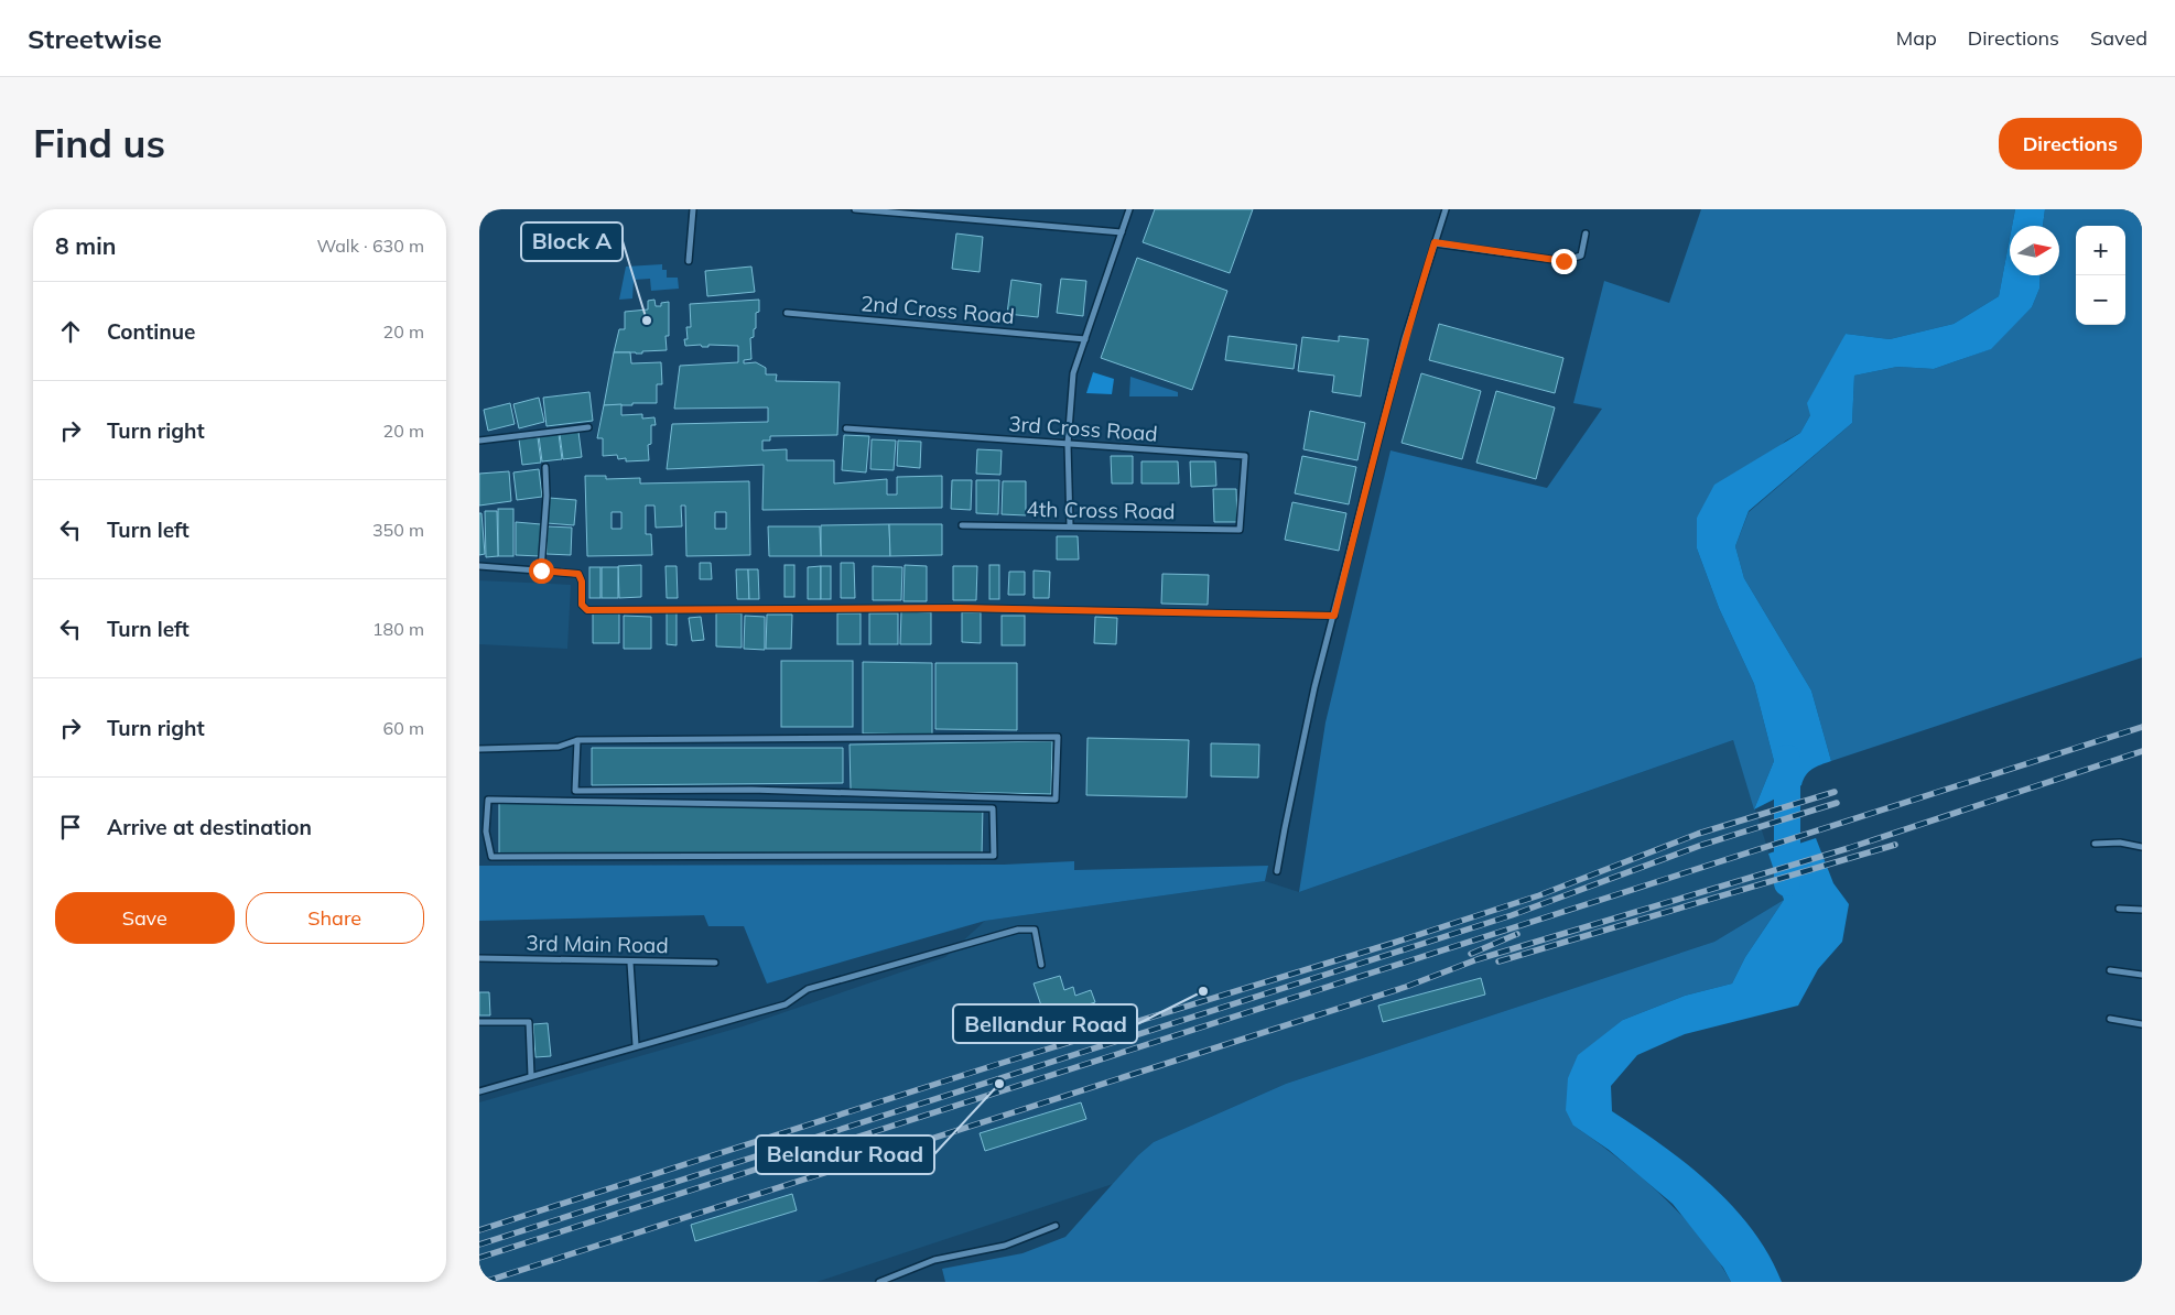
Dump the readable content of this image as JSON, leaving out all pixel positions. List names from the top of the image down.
{
  "streets": {
    "street": [
      "2nd Cross Road",
      "3rd Cross Road",
      "4th Cross Road",
      "3rd Main Road"
    ]
  },
  "crossings": [
    ["3rd Cross Road", "4th Cross Road"]
  ],
  "places": ["Block A", "Bellandur Road", "Belandur Road"],
  "north": "right",
  "page": {
    "header": "Streetwise",
    "nav": ["Map", "Directions", "Saved"],
    "buttons": [
      "Directions",
      ["Save", "Share"]
    ],
    "title": "Find us",
    "heading": ["8 min", "Walk · 630 m"],
    "map_buttons": ["+", "−"],
    "list": [
      ["Continue", "20 m"],
      ["Turn right", "20 m"],
      ["Turn left", "350 m"],
      ["Turn left", "180 m"],
      ["Turn right", "60 m"],
      "Arrive at destination"
    ]
  }
}
